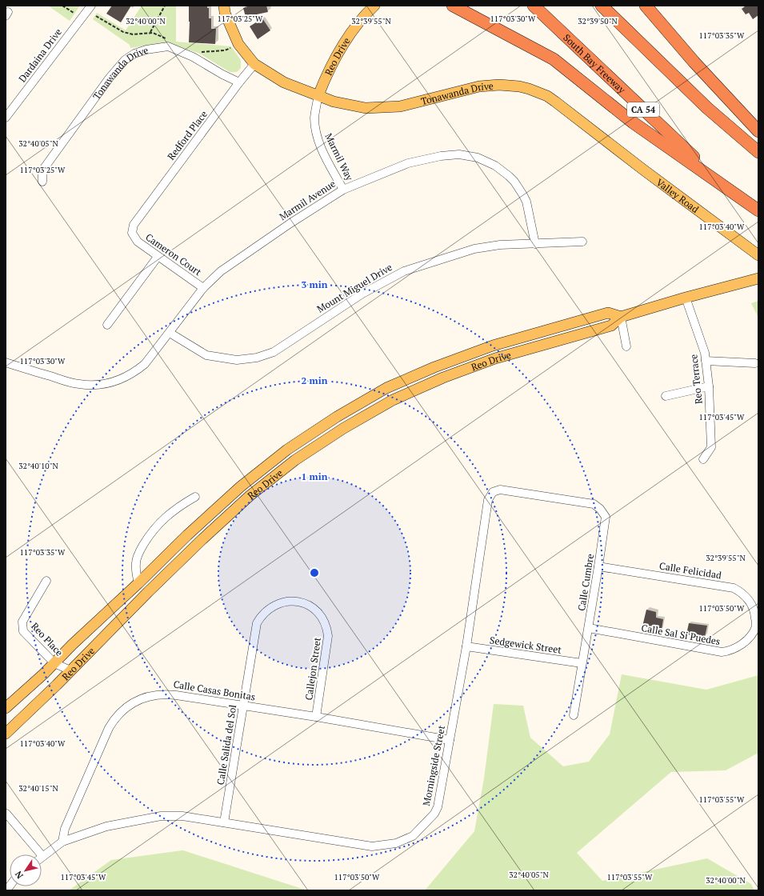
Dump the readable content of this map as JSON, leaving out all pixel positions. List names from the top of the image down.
{
  "streets": {
    "highway": ["South Bay Freeway", "CA 54"],
    "main road": ["Reo Drive", "Tonawanda Drive", "Valley Road"],
    "street": [
      "Dardaina Drive",
      "Redford Place",
      "Marmil Way",
      "Marmil Avenue",
      "Cameron Court",
      "Mount Miguel Drive",
      "Reo Terrace",
      "Calle Felicidad",
      "Calle Cumbre",
      "Calle Sal Si Puedes",
      "Reo Place",
      "Sedgewick Street",
      "Callejon Street",
      "Calle Casas Bonitas",
      "Calle Salida del Sol",
      "Morningside Street"
    ]
  },
  "crossings": [
    ["Reo Drive", "Tonawanda Drive"],
    ["Reo Drive", "Marmil Way"],
    ["Reo Drive", "Reo Terrace"],
    ["Reo Drive", "Reo Place"],
    ["Tonawanda Drive", "Redford Place"],
    ["Tonawanda Drive", "Marmil Way"],
    ["Tonawanda Drive", "Valley Road"],
    ["Redford Place", "Cameron Court"],
    ["Marmil Way", "Marmil Avenue"],
    ["Marmil Avenue", "Cameron Court"],
    ["Marmil Avenue", "Mount Miguel Drive"],
    ["Calle Felicidad", "Calle Cumbre"],
    ["Calle Felicidad", "Calle Sal Si Puedes"],
    ["Calle Cumbre", "Calle Sal Si Puedes"],
    ["Calle Cumbre", "Sedgewick Street"],
    ["Calle Cumbre", "Morningside Street"],
    ["Sedgewick Street", "Morningside Street"],
    ["Callejon Street", "Calle Casas Bonitas"],
    ["Callejon Street", "Calle Salida del Sol"],
    ["Calle Casas Bonitas", "Calle Salida del Sol"],
    ["Calle Casas Bonitas", "Morningside Street"],
    ["Calle Salida del Sol", "Morningside Street"]
  ],
  "north": "bottom left",
  "coordinates": [
    "117°03'25\"W",
    "117°03'30\"W",
    "32°40'00\"N",
    "32°39'55\"N",
    "32°39'50\"N",
    "117°03'35\"W",
    "32°40'05\"N",
    "117°03'40\"W",
    "117°03'45\"W",
    "32°40'10\"N",
    "117°03'50\"W",
    "32°40'15\"N",
    "117°03'55\"W"
  ],
  "rings": ["3 min", "2 min", "1 min"]
}
